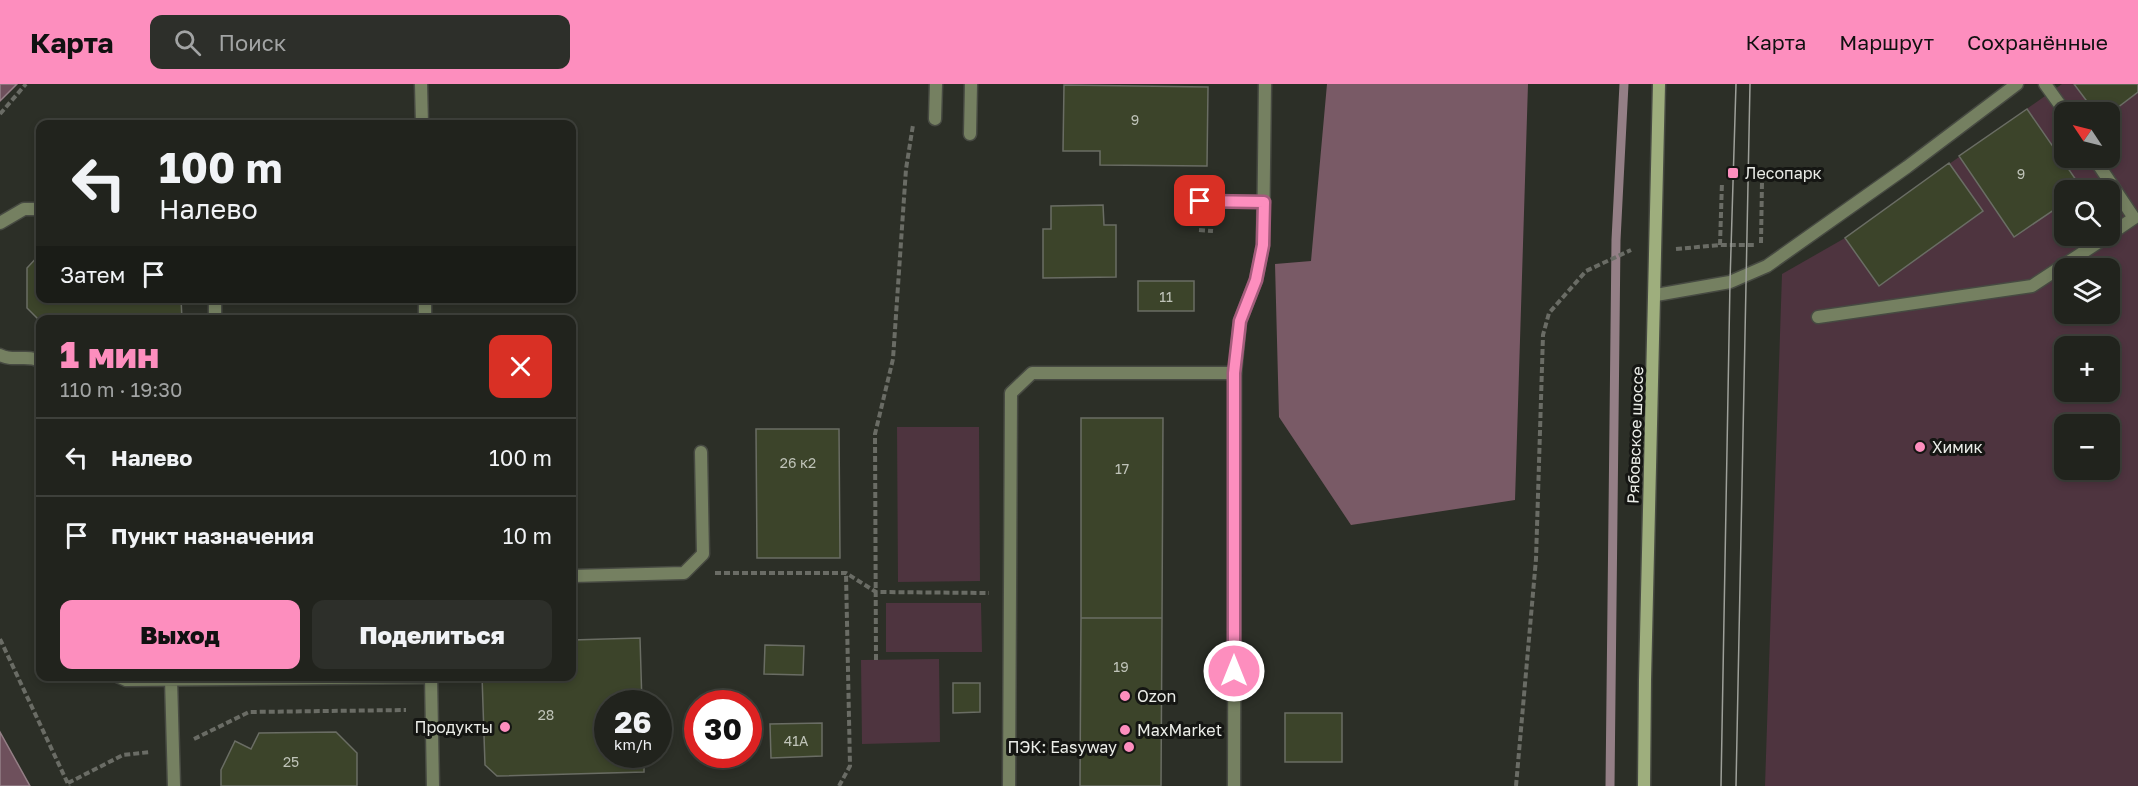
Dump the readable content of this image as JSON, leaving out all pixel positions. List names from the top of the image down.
{
  "streets": {
    "main road": ["Рябовское шоссе"]
  },
  "places": {
    "transit": ["Лесопарк"],
    "other": [
      "Химик",
      "Ozon",
      "Продукты",
      "MaxMarket",
      "ПЭК: Easyway"
    ]
  },
  "house_numbers": [
    "9",
    "9",
    "11",
    "26 к2",
    "17",
    "19",
    "28",
    "41А",
    "25"
  ],
  "north": "top left",
  "page": {
    "header": "Карта",
    "search": "Поиск",
    "nav": ["Карта", "Маршрут", "Сохранённые"],
    "map_buttons": ["+", "−"],
    "turn": ["100 m", "Налево"],
    "then": "Затем",
    "heading": ["1 мин", "110 m · 19:30"],
    "list": [
      {
        "name": "Налево",
        "value": "100 m"
      },
      {
        "name": "Пункт назначения",
        "value": "10 m"
      }
    ],
    "buttons": ["Выход", "Поделиться"],
    "speed": "26 km/h",
    "limit": "30"
  }
}
